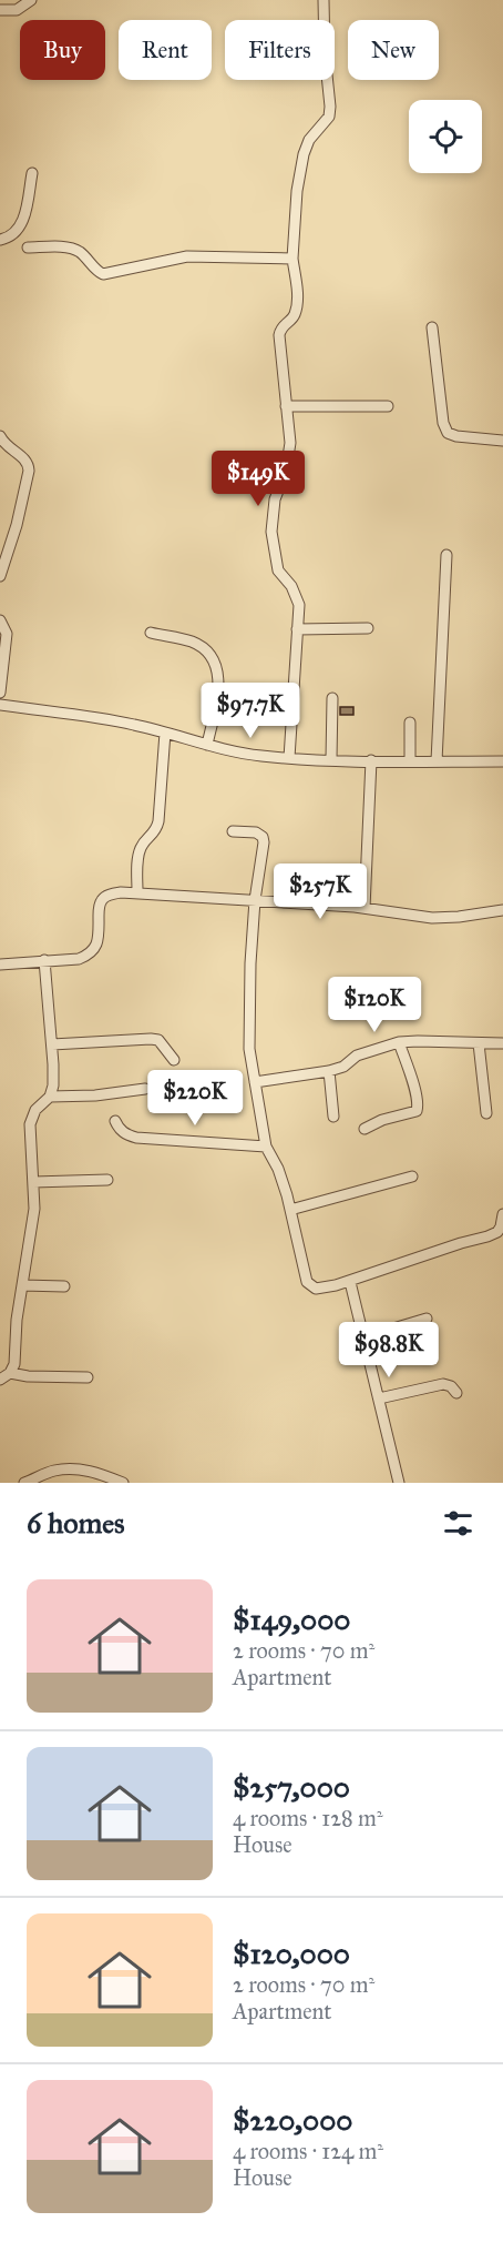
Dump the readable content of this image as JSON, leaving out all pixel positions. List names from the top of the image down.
{
  "page": {
    "chip": [
      "Buy",
      "Rent",
      "Filters",
      "New"
    ],
    "price": [
      "$149K",
      "$97.7K",
      "$257K",
      "$120K",
      "$220K",
      "$98.8K"
    ],
    "heading": "6 homes",
    "list": [
      {
        "name": "$149,000",
        "note": "2 rooms · 70 m² · Apartment"
      },
      {
        "name": "$257,000",
        "note": "4 rooms · 128 m² · House"
      },
      {
        "name": "$120,000",
        "note": "2 rooms · 70 m² · Apartment"
      },
      {
        "name": "$220,000",
        "note": "4 rooms · 124 m² · House"
      }
    ]
  }
}
